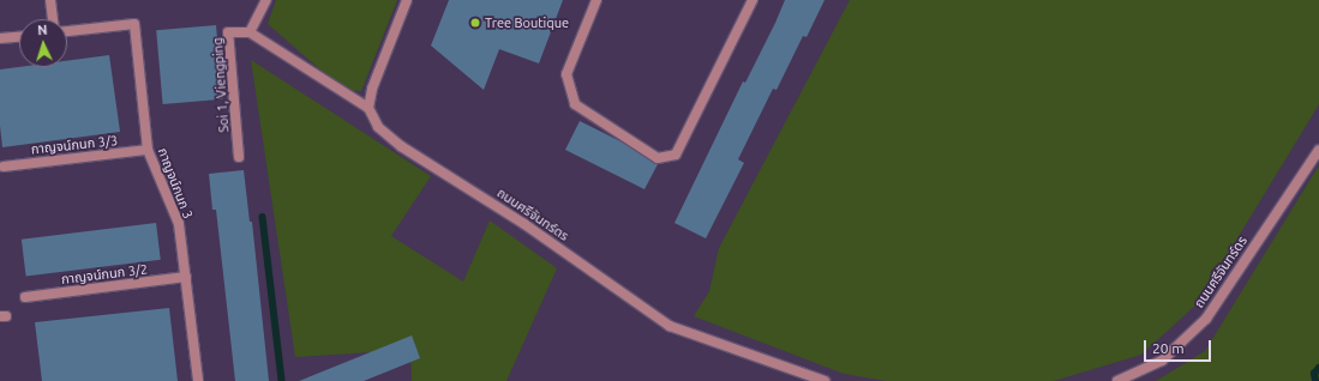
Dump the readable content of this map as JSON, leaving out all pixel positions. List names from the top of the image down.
{
  "streets": {
    "street": [
      "Soi 1, Viengping",
      "กาญจน์กนก 3/3",
      "กาญจน์กนก 3",
      "ถนนศรีจันทร์ดร",
      "กาญจน์กนก 3/2"
    ]
  },
  "crossings": [
    ["Soi 1, Viengping", "ถนนศรีจันทร์ดร"],
    ["กาญจน์กนก 3/3", "กาญจน์กนก 3"],
    ["กาญจน์กนก 3", "กาญจน์กนก 3/2"]
  ],
  "places": ["Tree Boutique"],
  "scale_bar": "20 m",
  "north": "top"
}
